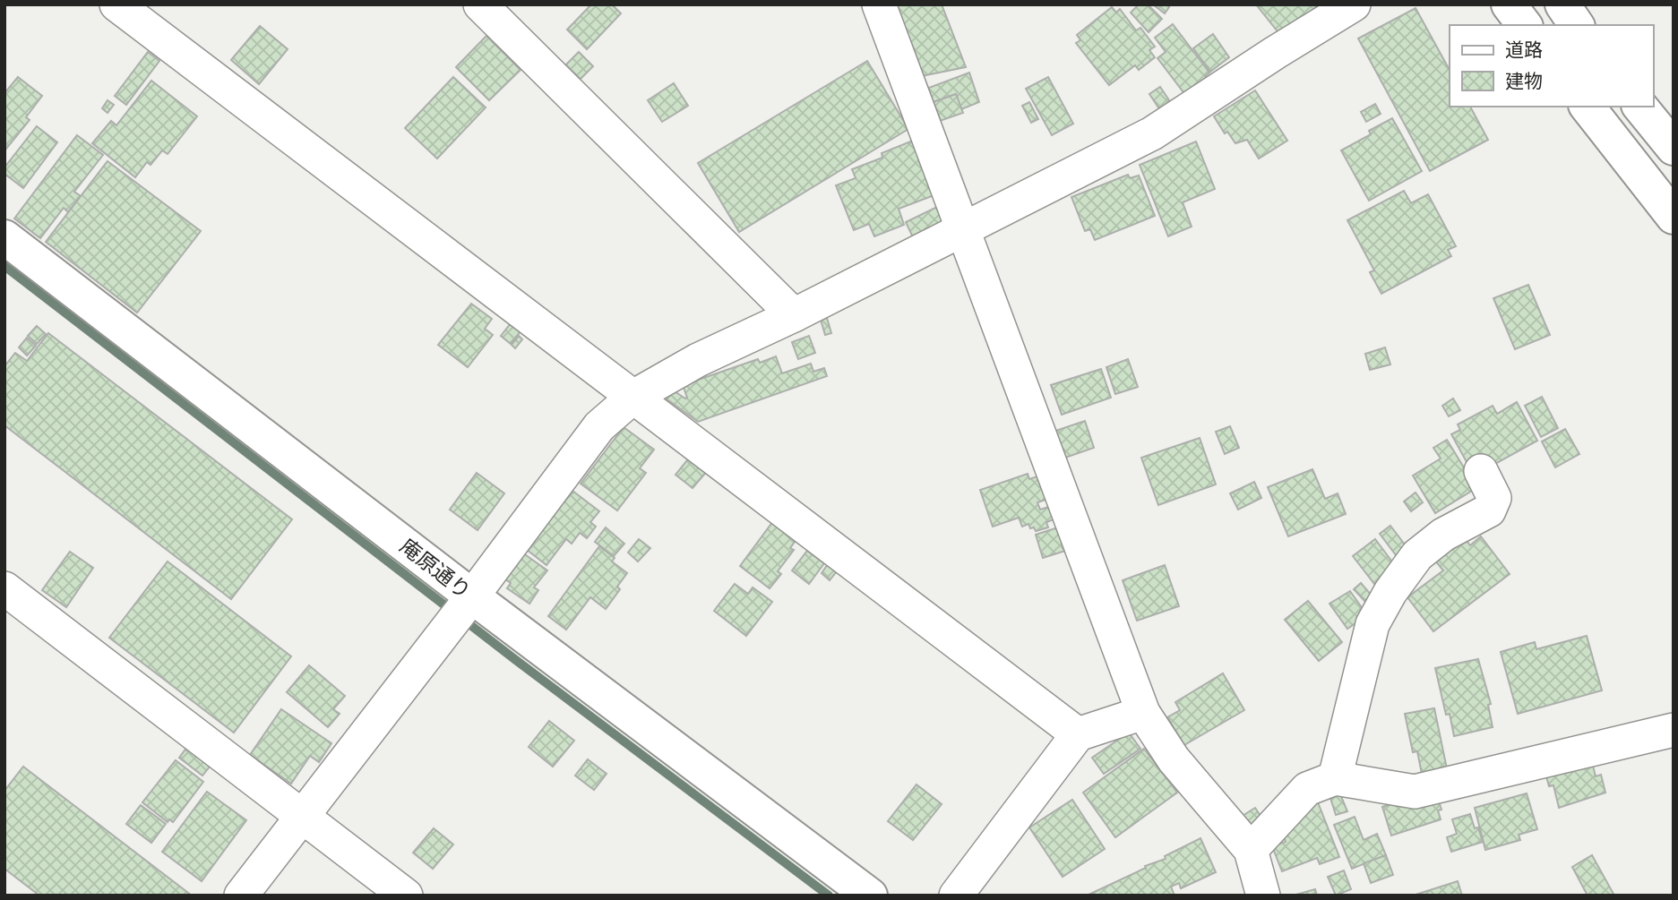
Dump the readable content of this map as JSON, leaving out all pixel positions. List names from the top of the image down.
{
  "streets": {
    "street": ["庵原通り"]
  },
  "legend": ["道路", "建物"]
}
